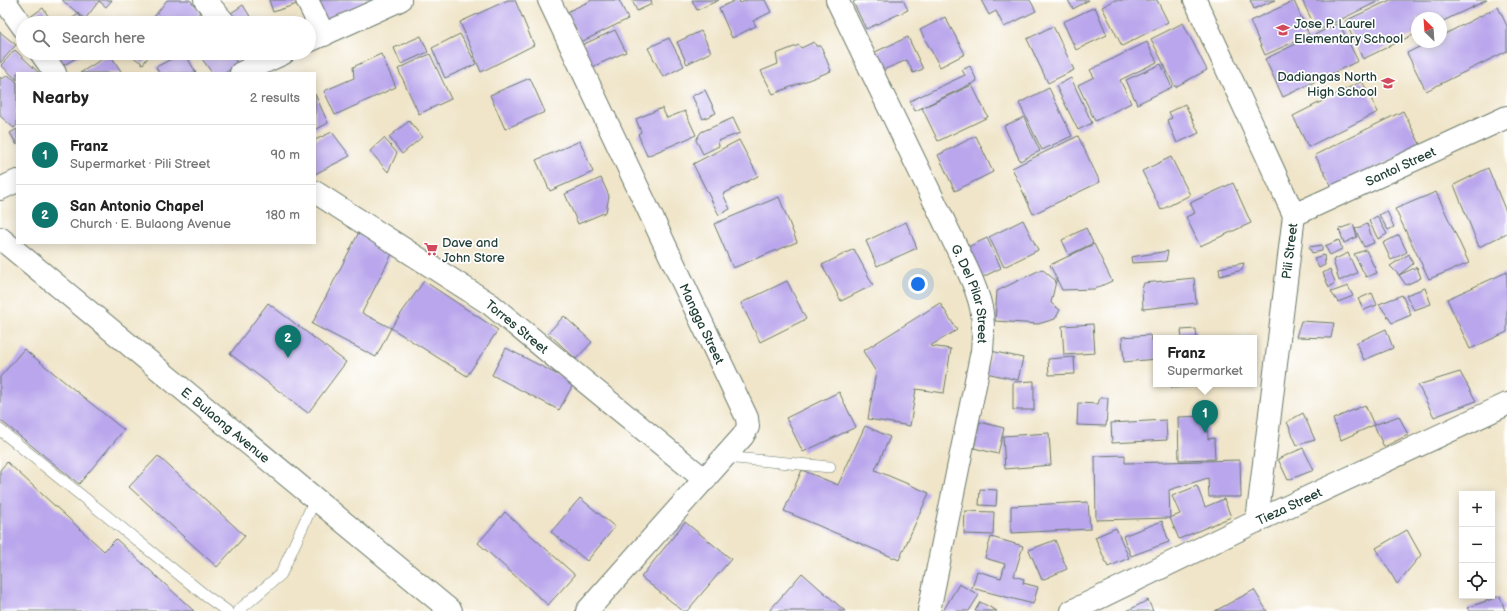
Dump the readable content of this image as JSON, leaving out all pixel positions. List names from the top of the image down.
{
  "streets": {
    "street": [
      "Santol Street",
      "Pili Street",
      "G. Del Pilar Street",
      "Mangga Street",
      "Torres Street",
      "E. Bulaong Avenue",
      "Tieza Street"
    ]
  },
  "crossings": [
    ["Santol Street", "Pili Street"],
    ["Pili Street", "Tieza Street"],
    ["Mangga Street", "Torres Street"]
  ],
  "places": {
    "school or university": ["Jose P. Laurel Elementary School", "Dadiangas North High School"],
    "supermarket": ["Dave and John Store"]
  },
  "north": "top left",
  "page": {
    "search": "Search here",
    "heading": ["Nearby", "2 results"],
    "list": [
      {
        "mark": "1",
        "name": "Franz",
        "note": "Supermarket · Pili Street",
        "value": "90 m"
      },
      {
        "mark": "2",
        "name": "San Antonio Chapel",
        "note": "Church · E. Bulaong Avenue",
        "value": "180 m"
      }
    ],
    "pins": ["2", "1"],
    "popup": ["Franz", "Supermarket"],
    "map_buttons": ["+", "−"]
  }
}
